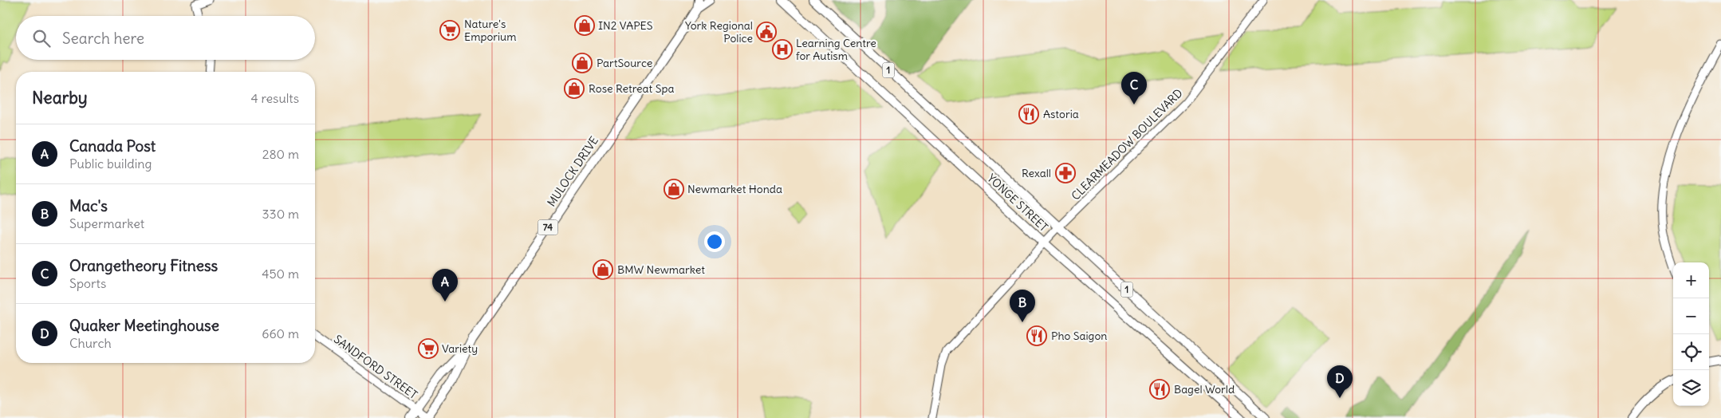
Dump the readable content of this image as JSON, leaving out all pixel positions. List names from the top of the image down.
{
  "streets": {
    "main road": [
      "1",
      "MULOCK DRIVE",
      "YONGE STREET",
      "74"
    ],
    "street": ["CLEARMEADOW BOULEVARD", "SANDFORD STREET"]
  },
  "crossings": [
    ["CLEARMEADOW BOULEVARD", "YONGE STREET"],
    ["MULOCK DRIVE", "SANDFORD STREET"]
  ],
  "places": {
    "shop": [
      "IN2 VAPES",
      "PartSource",
      "Rose Retreat Spa",
      "Newmarket Honda",
      "BMW Newmarket"
    ],
    "supermarket": ["Nature's Emporium", "Variety"],
    "public building": ["York Regional Police"],
    "hospital": ["Learning Centre for Autism"],
    "restaurant": ["Astoria", "Pho Saigon", "Bagel World"],
    "pharmacy": ["Rexall"]
  },
  "page": {
    "search": "Search here",
    "pins": [
      "C",
      "A",
      "B",
      "D"
    ],
    "heading": ["Nearby", "4 results"],
    "list": [
      {
        "mark": "A",
        "name": "Canada Post",
        "note": "Public building",
        "value": "280 m"
      },
      {
        "mark": "B",
        "name": "Mac's",
        "note": "Supermarket",
        "value": "330 m"
      },
      {
        "mark": "C",
        "name": "Orangetheory Fitness",
        "note": "Sports",
        "value": "450 m"
      },
      {
        "mark": "D",
        "name": "Quaker Meetinghouse",
        "note": "Church",
        "value": "660 m"
      }
    ],
    "map_buttons": ["+", "−"]
  }
}
